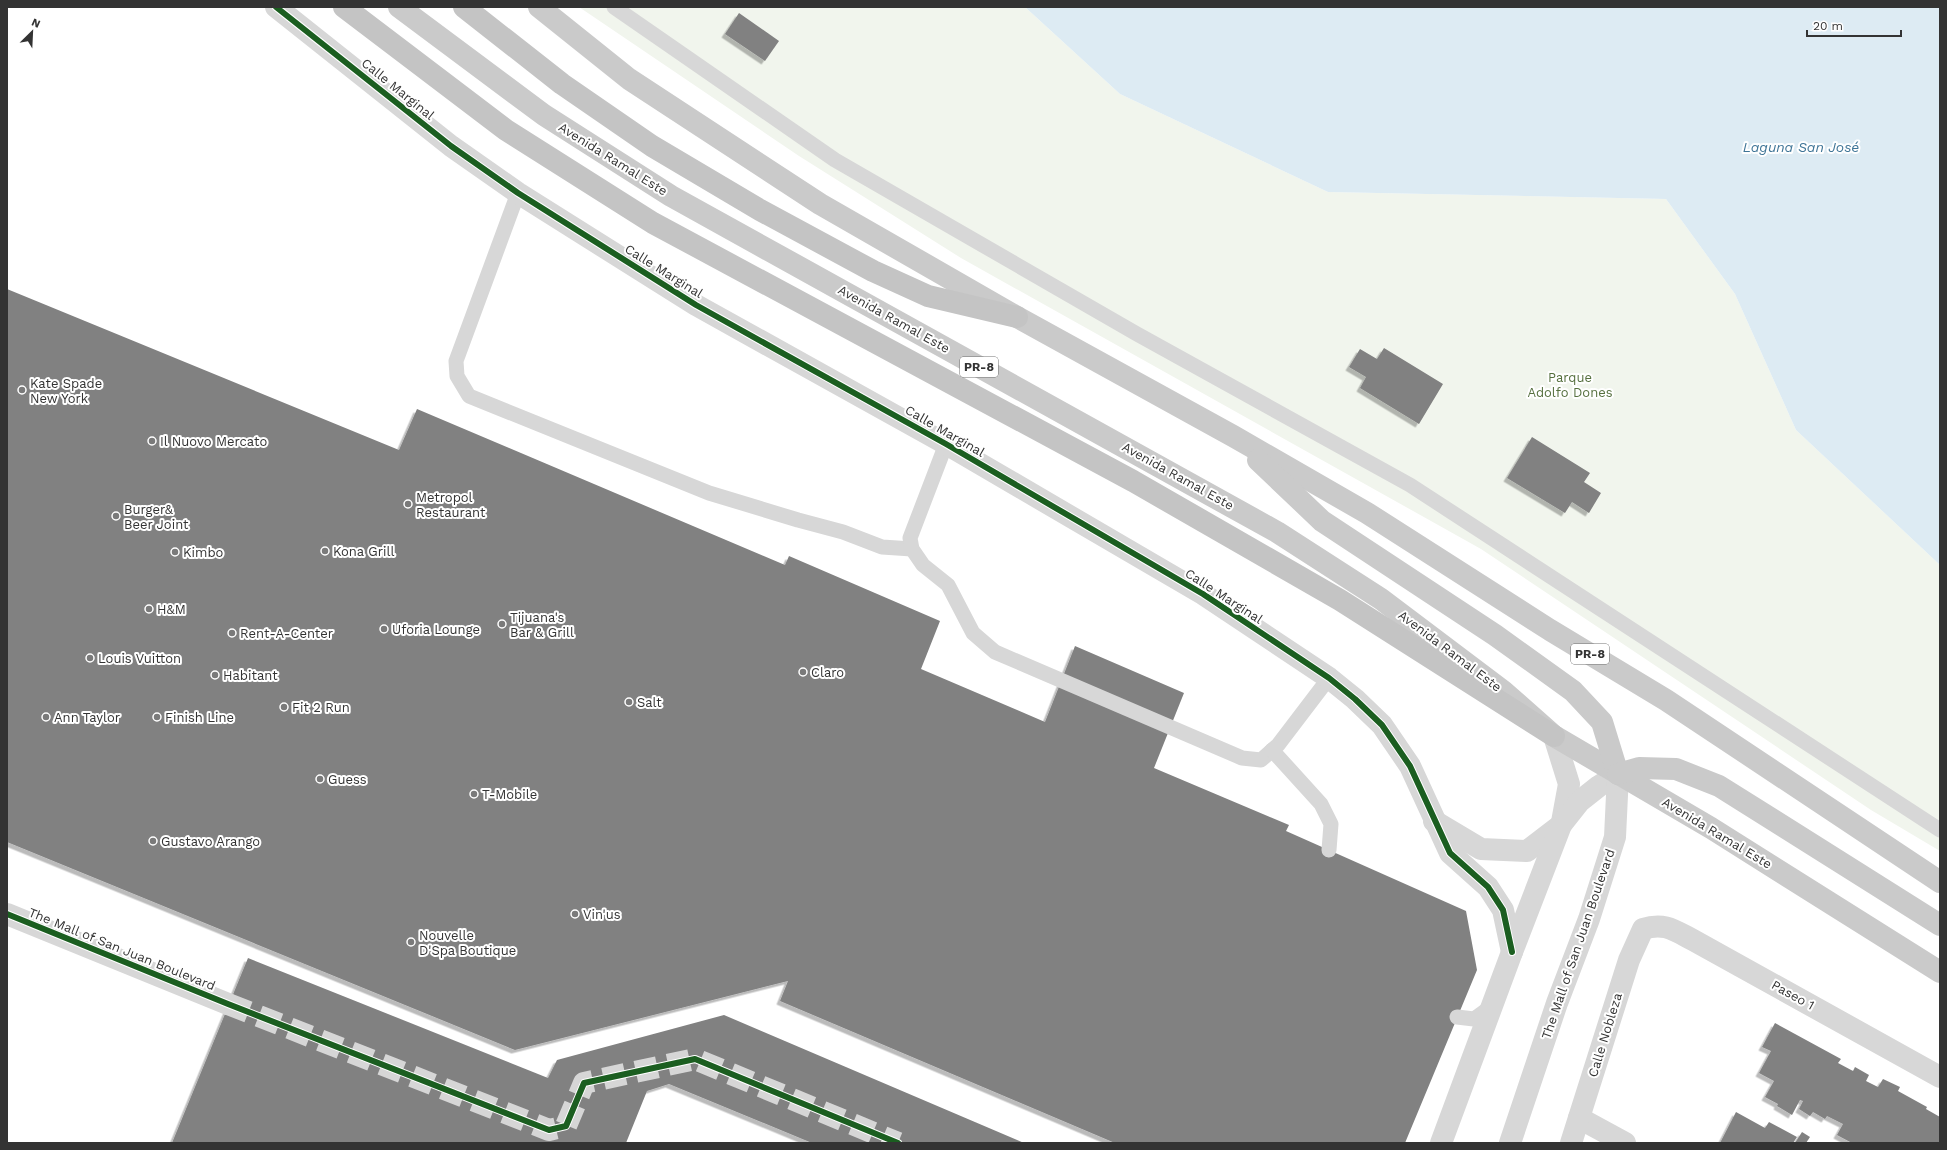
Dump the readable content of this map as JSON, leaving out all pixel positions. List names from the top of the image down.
{
  "streets": {
    "main road": ["Avenida Ramal Este", "PR-8"],
    "street": [
      "Calle Marginal",
      "The Mall of San Juan Boulevard",
      "Paseo 1",
      "Calle Nobleza"
    ]
  },
  "crossings": [
    ["Avenida Ramal Este", "The Mall of San Juan Boulevard"],
    ["Paseo 1", "Calle Nobleza"]
  ],
  "water": ["Laguna San José"],
  "parks": ["Parque Adolfo Dones"],
  "places": [
    "Kate Spade New York",
    "Il Nuovo Mercato",
    "Metropol Restaurant",
    "Burger& Beer Joint",
    "Kona Grill",
    "Kimbo",
    "H&M",
    "Tijuana's Bar & Grill",
    "Uforia Lounge",
    "Rent-A-Center",
    "Louis Vuitton",
    "Claro",
    "Habitant",
    "Salt",
    "Fit 2 Run",
    "Ann Taylor",
    "Finish Line",
    "Guess",
    "T-Mobile",
    "Gustavo Arango",
    "Vin'us",
    "Nouvelle D'Spa Boutique"
  ],
  "scale_bar": "20 m",
  "north": "top right"
}
